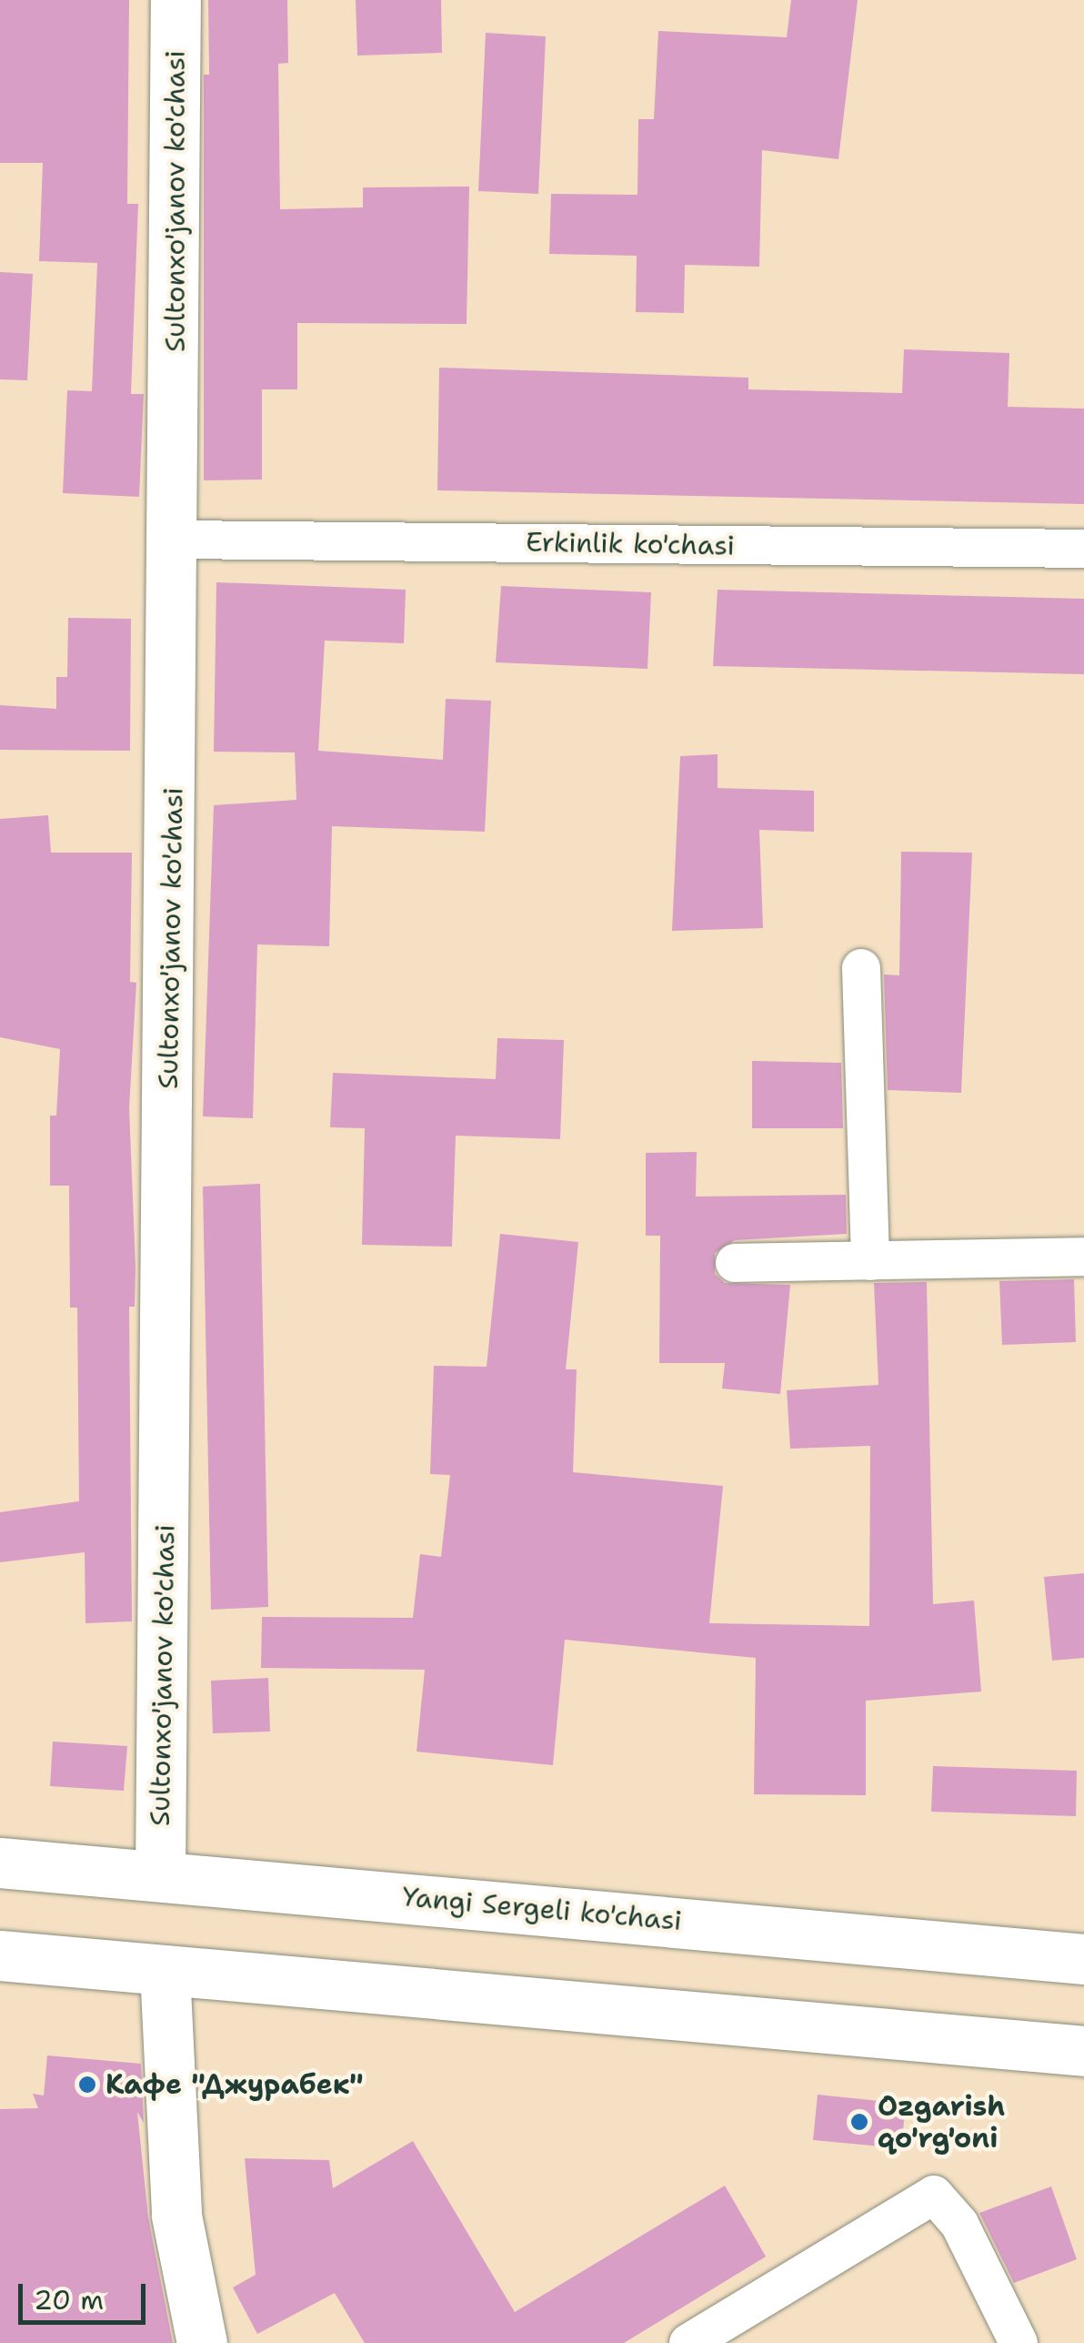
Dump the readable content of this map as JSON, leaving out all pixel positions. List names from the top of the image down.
{
  "streets": {
    "street": ["Sultonxo'janov ko'chasi", "Erkinlik ko'chasi", "Yangi Sergeli ko'chasi"]
  },
  "crossings": [
    ["Sultonxo'janov ko'chasi", "Erkinlik ko'chasi"],
    ["Sultonxo'janov ko'chasi", "Yangi Sergeli ko'chasi"]
  ],
  "places": ["Кафе \"Джурабек\"", "Ozgarish qo'rg'oni"],
  "scale_bar": "20 m"
}
